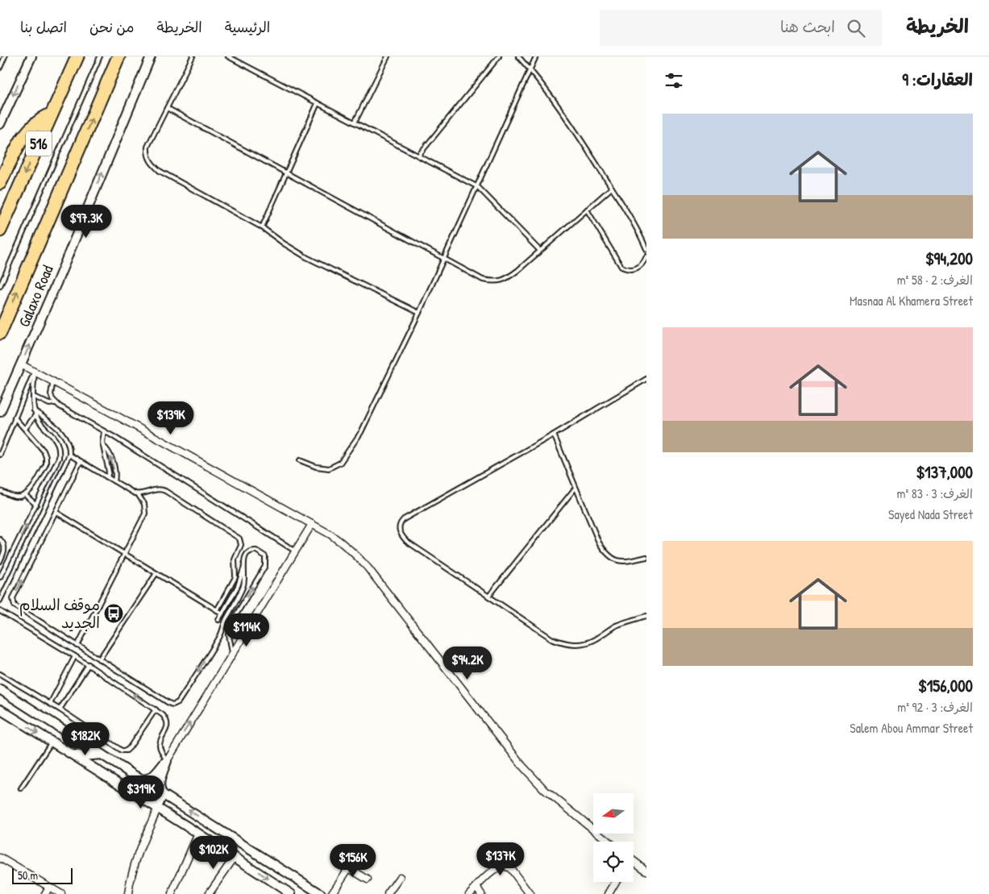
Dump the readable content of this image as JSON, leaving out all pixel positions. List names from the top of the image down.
{
  "streets": {
    "highway": ["516"],
    "street": ["Galaxo Road"]
  },
  "one_way": ["Galaxo Road"],
  "places": {
    "bus stop": ["موقف السلام الجديد"]
  },
  "scale_bar": "50 m",
  "north": "left",
  "page": {
    "header": "الخريطة",
    "search": "ابحث هنا",
    "nav": [
      "الرئيسية",
      "الخريطة",
      "من نحن",
      "اتصل بنا"
    ],
    "heading": "العقارات: 9",
    "list": [
      {
        "name": "$94,200",
        "note": "الغرف: 2 · 58 m² · Masnaa Al Khamera Street"
      },
      {
        "name": "$137,000",
        "note": "الغرف: 3 · 83 m² · Sayed Nada Street"
      },
      {
        "name": "$156,000",
        "note": "الغرف: 3 · 92 m² · Salem Abou Ammar Street"
      }
    ],
    "price": [
      "$97.3K",
      "$139K",
      "$114K",
      "$94.2K",
      "$182K",
      "$319K",
      "$102K",
      "$137K",
      "$156K"
    ],
    "scale": "50 m"
  }
}
